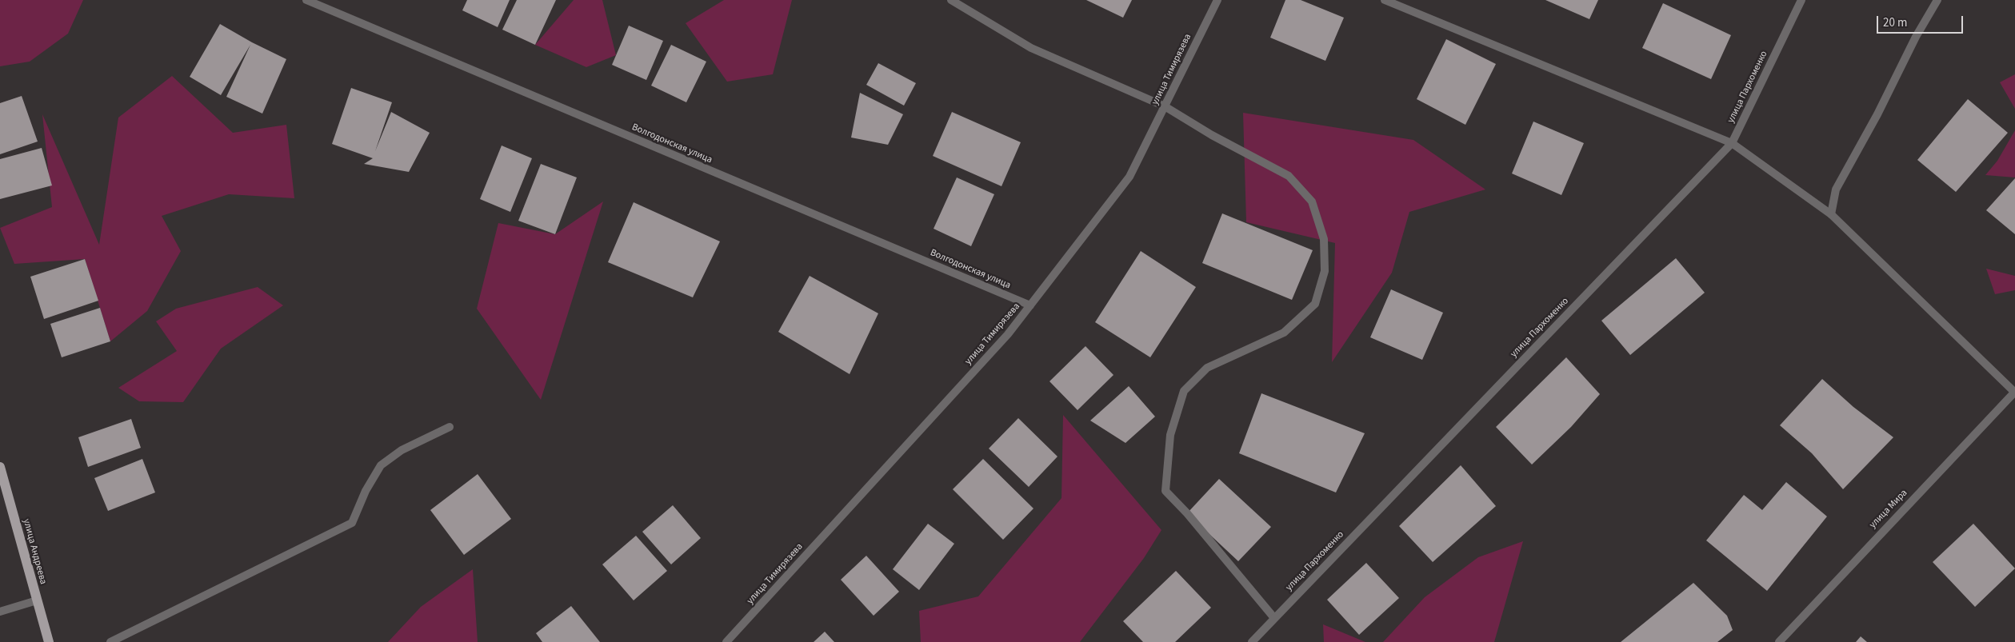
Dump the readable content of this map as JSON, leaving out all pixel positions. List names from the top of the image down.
{
  "streets": {
    "main road": ["улица Андреева"],
    "street": [
      "улица Тимирязева",
      "улица Пархоменко",
      "Волгодонская улица",
      "улица Мира"
    ]
  },
  "crossings": [
    ["улица Тимирязева", "Волгодонская улица"]
  ],
  "scale_bar": "20 m"
}
